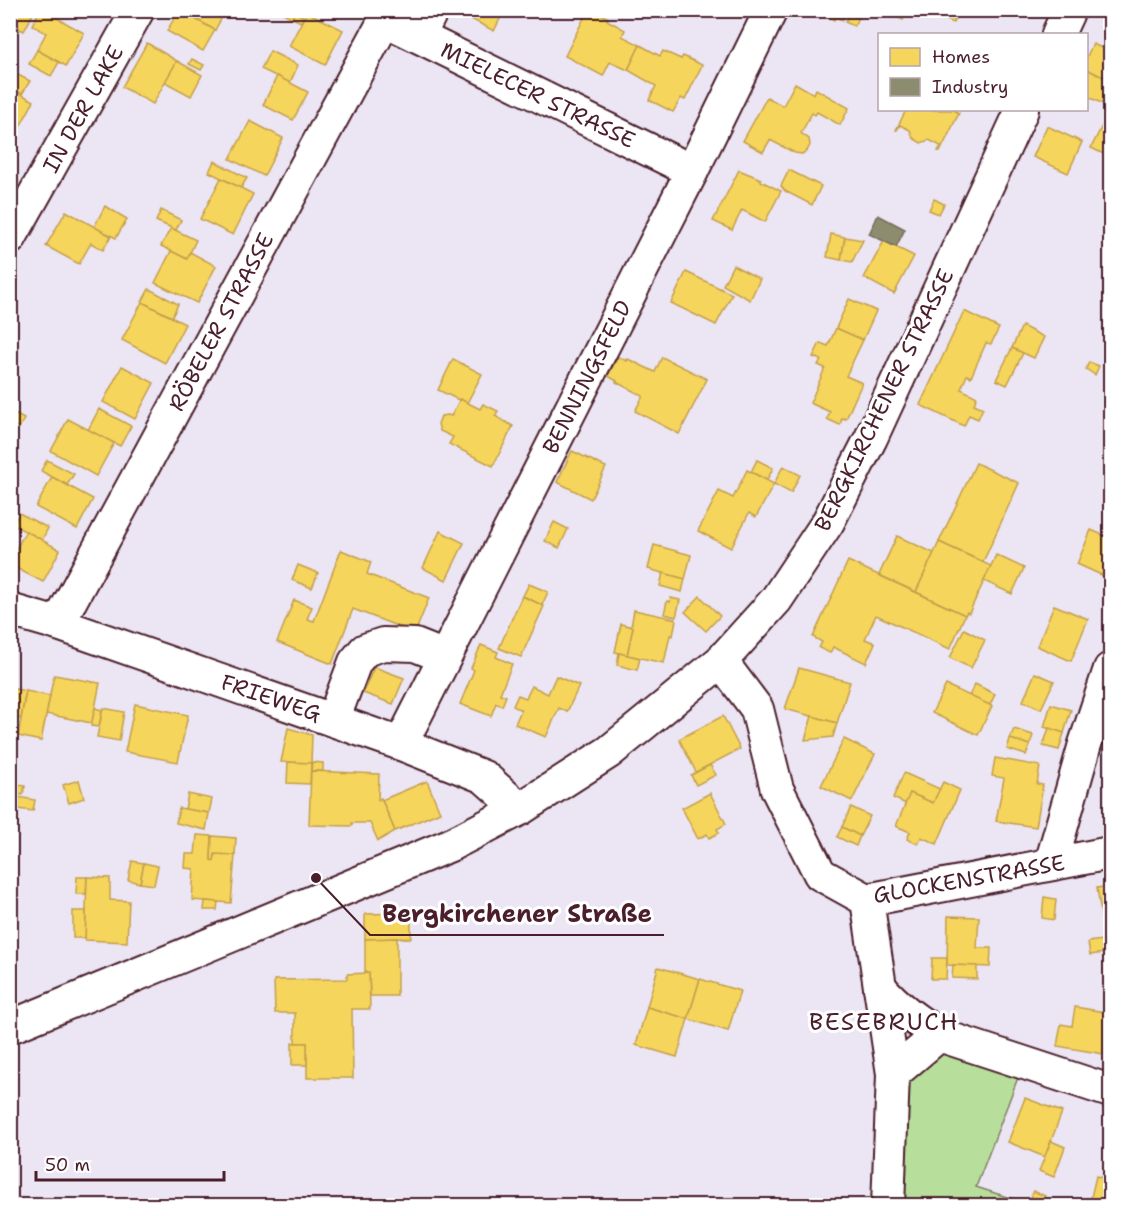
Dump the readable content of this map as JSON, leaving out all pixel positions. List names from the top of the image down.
{
  "streets": {
    "street": [
      "MIELECER STRASSE",
      "IN DER LAKE",
      "RÖBELER STRASSE",
      "BENNINGSFELD",
      "BERGKIRCHENER STRASSE",
      "FRIEWEG",
      "GLOCKENSTRASSE"
    ]
  },
  "crossings": [
    ["MIELECER STRASSE", "RÖBELER STRASSE"],
    ["MIELECER STRASSE", "BENNINGSFELD"],
    ["RÖBELER STRASSE", "FRIEWEG"],
    ["BENNINGSFELD", "FRIEWEG"],
    ["BERGKIRCHENER STRASSE", "FRIEWEG"],
    ["BERGKIRCHENER STRASSE", "GLOCKENSTRASSE"]
  ],
  "districts": ["BESEBRUCH"],
  "places": ["Bergkirchener Straße"],
  "legend": ["Homes", "Industry"],
  "scale_bar": "50 m"
}
